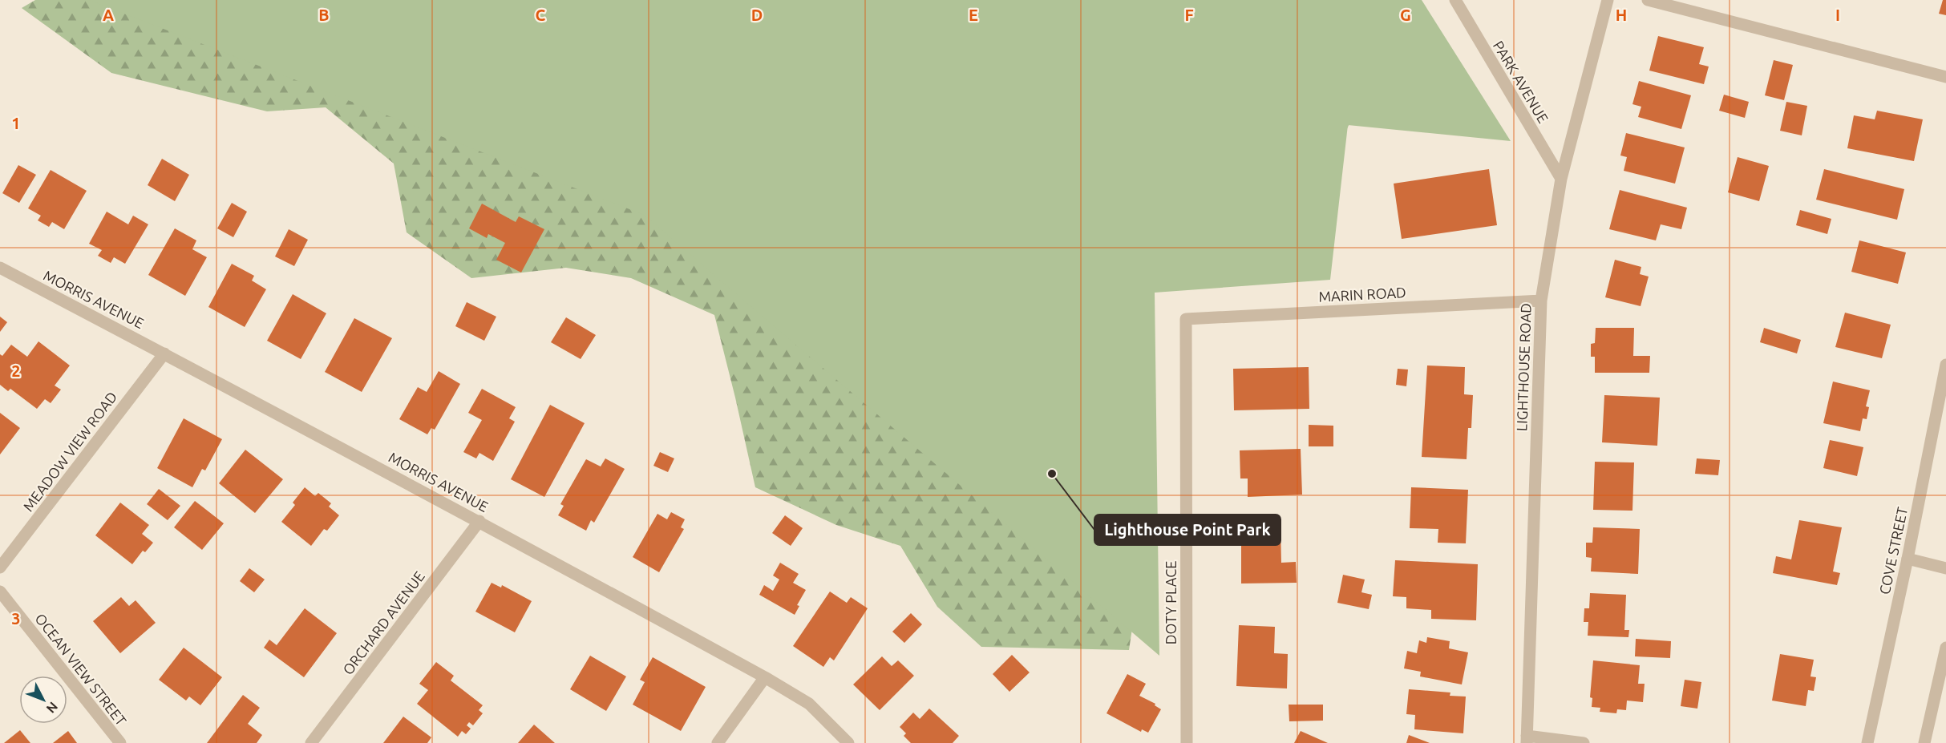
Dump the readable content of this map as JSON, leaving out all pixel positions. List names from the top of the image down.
{
  "streets": {
    "street": [
      "PARK AVENUE",
      "MARIN ROAD",
      "MORRIS AVENUE",
      "LIGHTHOUSE ROAD",
      "MEADOW VIEW ROAD",
      "COVE STREET",
      "DOTY PLACE",
      "ORCHARD AVENUE",
      "OCEAN VIEW STREET"
    ]
  },
  "crossings": [
    ["PARK AVENUE", "LIGHTHOUSE ROAD"],
    ["MARIN ROAD", "LIGHTHOUSE ROAD"],
    ["MARIN ROAD", "DOTY PLACE"],
    ["MORRIS AVENUE", "MEADOW VIEW ROAD"],
    ["MORRIS AVENUE", "ORCHARD AVENUE"]
  ],
  "places": ["Lighthouse Point Park"],
  "north": "bottom right",
  "grid": {
    "columns": [
      "A",
      "B",
      "C",
      "D",
      "E",
      "F",
      "G",
      "H",
      "I"
    ],
    "rows": ["1", "2", "3"]
  }
}
